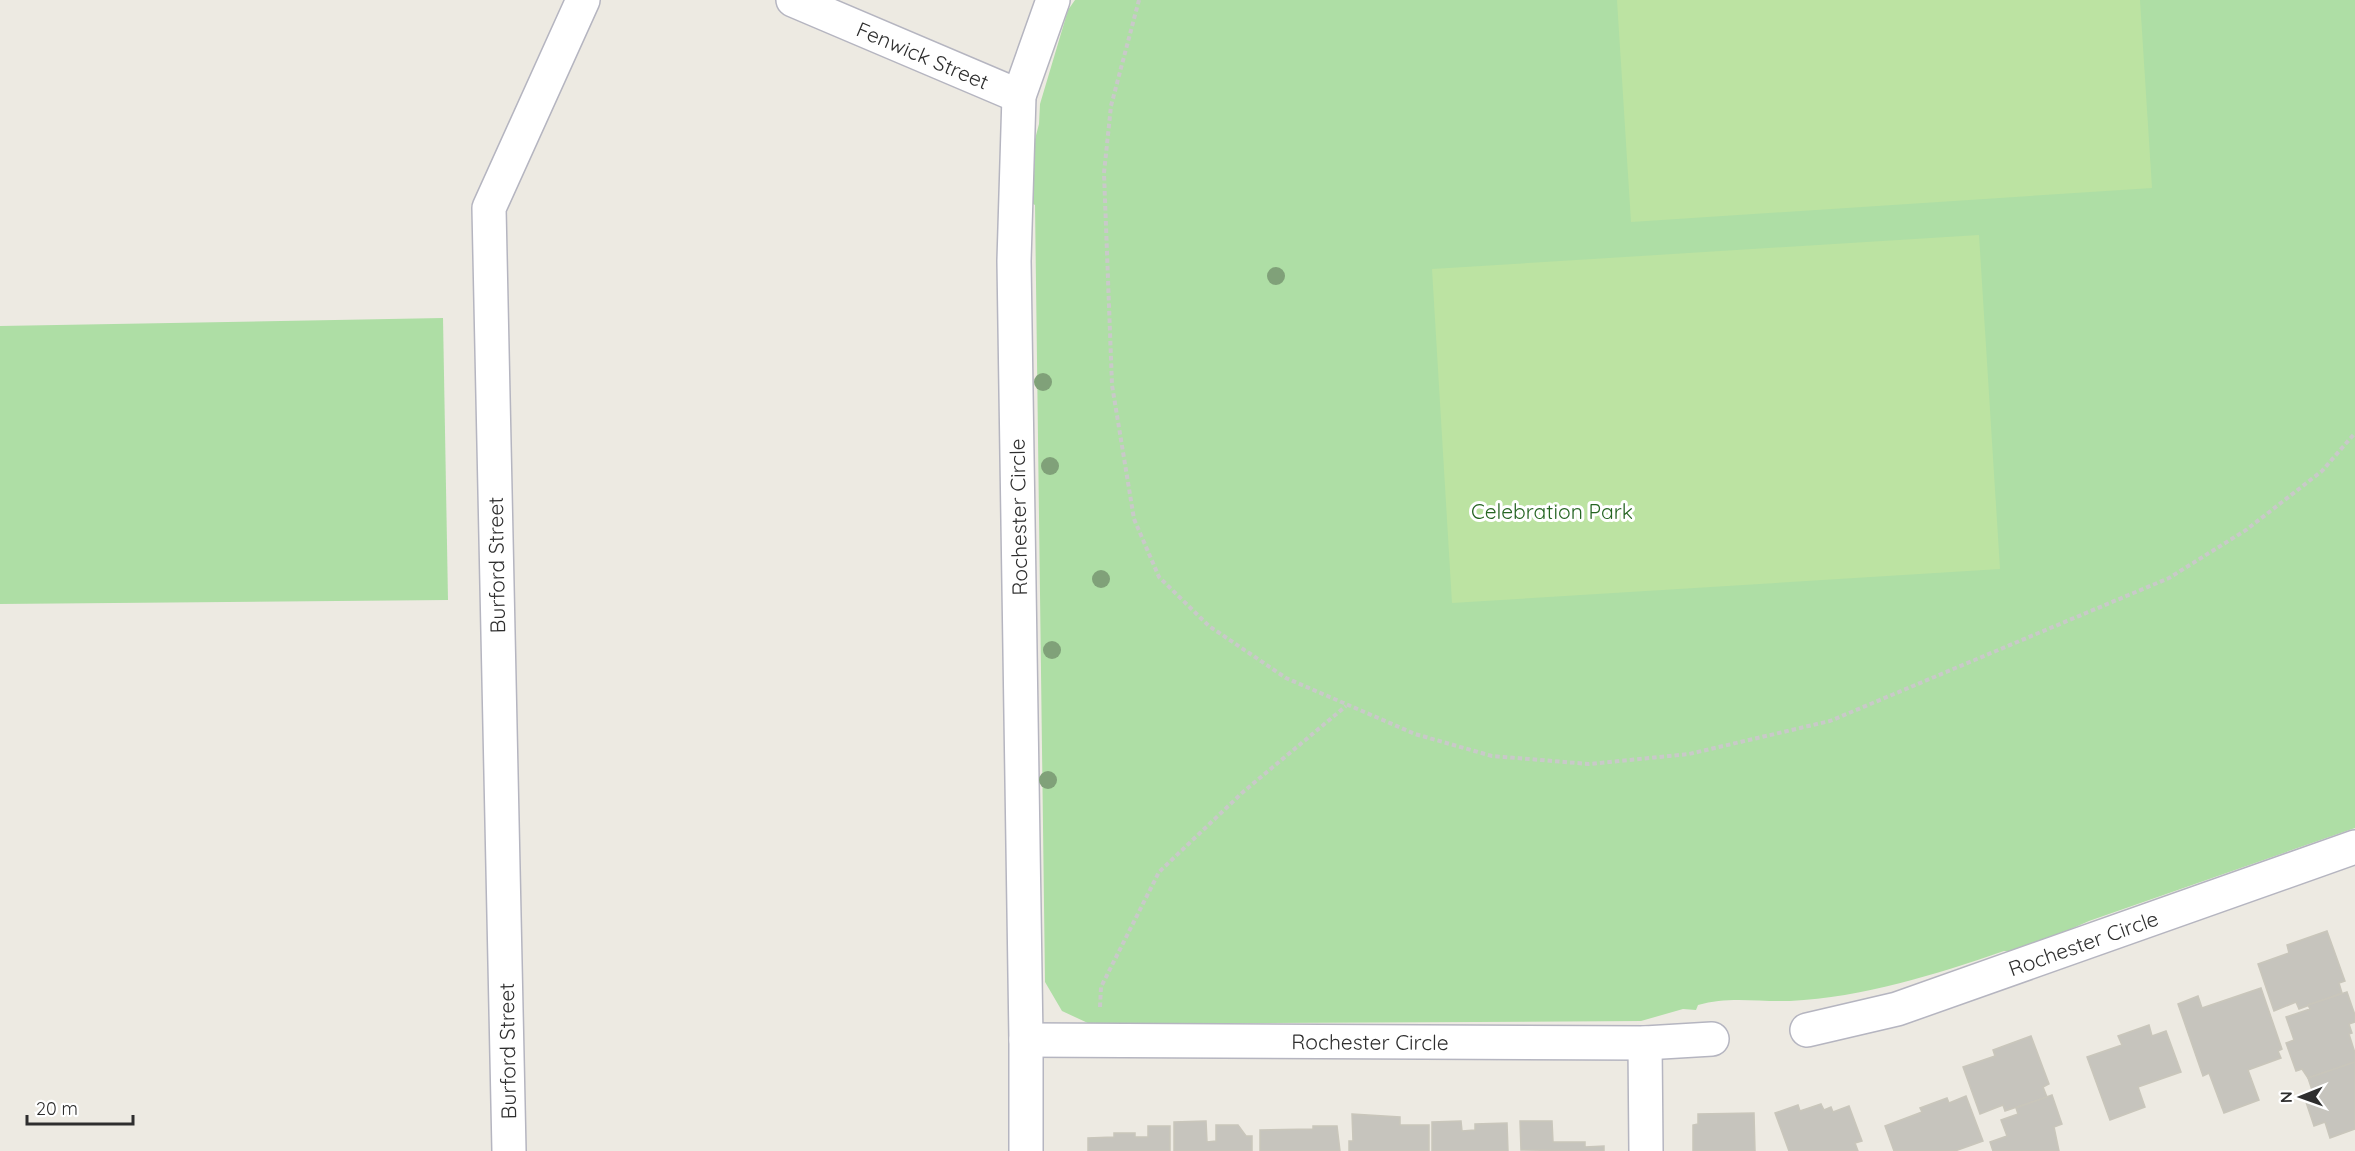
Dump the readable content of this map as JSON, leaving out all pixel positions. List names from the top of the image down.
{
  "streets": {
    "street": ["Fenwick Street", "Rochester Circle", "Burford Street"]
  },
  "crossings": [
    ["Fenwick Street", "Rochester Circle"]
  ],
  "parks": ["Celebration Park"],
  "scale_bar": "20 m",
  "north": "left"
}
